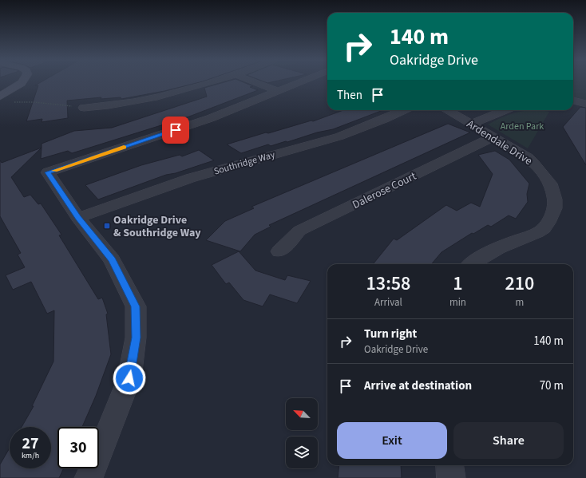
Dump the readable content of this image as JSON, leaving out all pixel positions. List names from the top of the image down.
{
  "streets": {
    "street": ["Ardendale Drive", "Southridge Way", "Dalerose Court"]
  },
  "crossings": [
    ["Ardendale Drive", "Dalerose Court"]
  ],
  "parks": ["Arden Park"],
  "places": {
    "transit": ["Oakridge Drive & Southridge Way"]
  },
  "north": "top left",
  "page": {
    "turn": ["140 m", "Oakridge Drive"],
    "then": "Then",
    "eta": [
      "13:58",
      "Arrival",
      "1",
      "min",
      "210",
      "m"
    ],
    "list": [
      {
        "name": "Turn right",
        "note": "Oakridge Drive",
        "value": "140 m"
      },
      {
        "name": "Arrive at destination",
        "value": "70 m"
      }
    ],
    "buttons": ["Exit", "Share"],
    "speed": "27 km/h",
    "limit": "30"
  }
}
